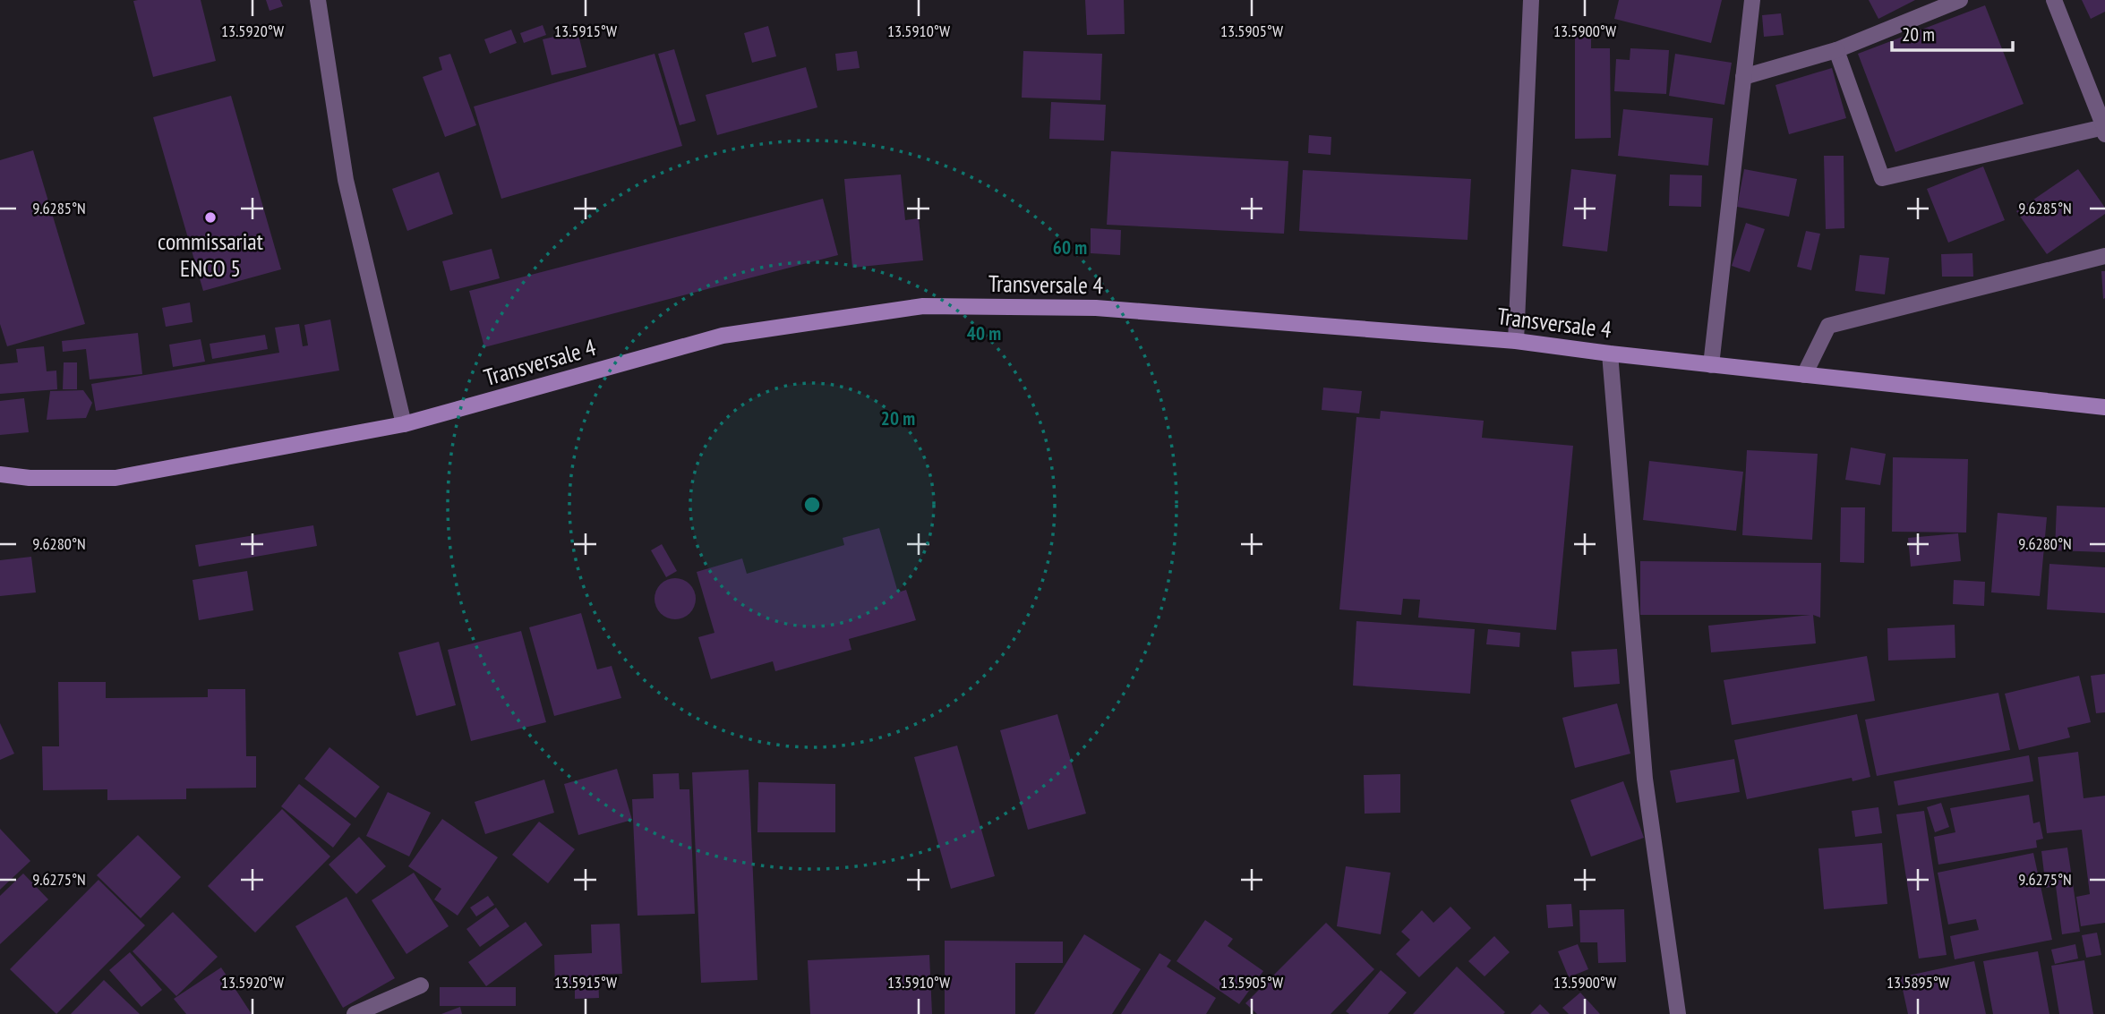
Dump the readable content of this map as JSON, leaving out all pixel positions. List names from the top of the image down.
{
  "streets": {
    "main road": ["Transversale 4"]
  },
  "places": ["commissariat ENCO 5"],
  "scale_bar": "20 m",
  "coordinates": [
    "13.5920°W",
    "13.5915°W",
    "13.5910°W",
    "13.5905°W",
    "13.5900°W",
    "9.6285°N",
    "9.6280°N",
    "9.6275°N",
    "13.5895°W"
  ],
  "rings": ["60 m", "40 m", "20 m"]
}
